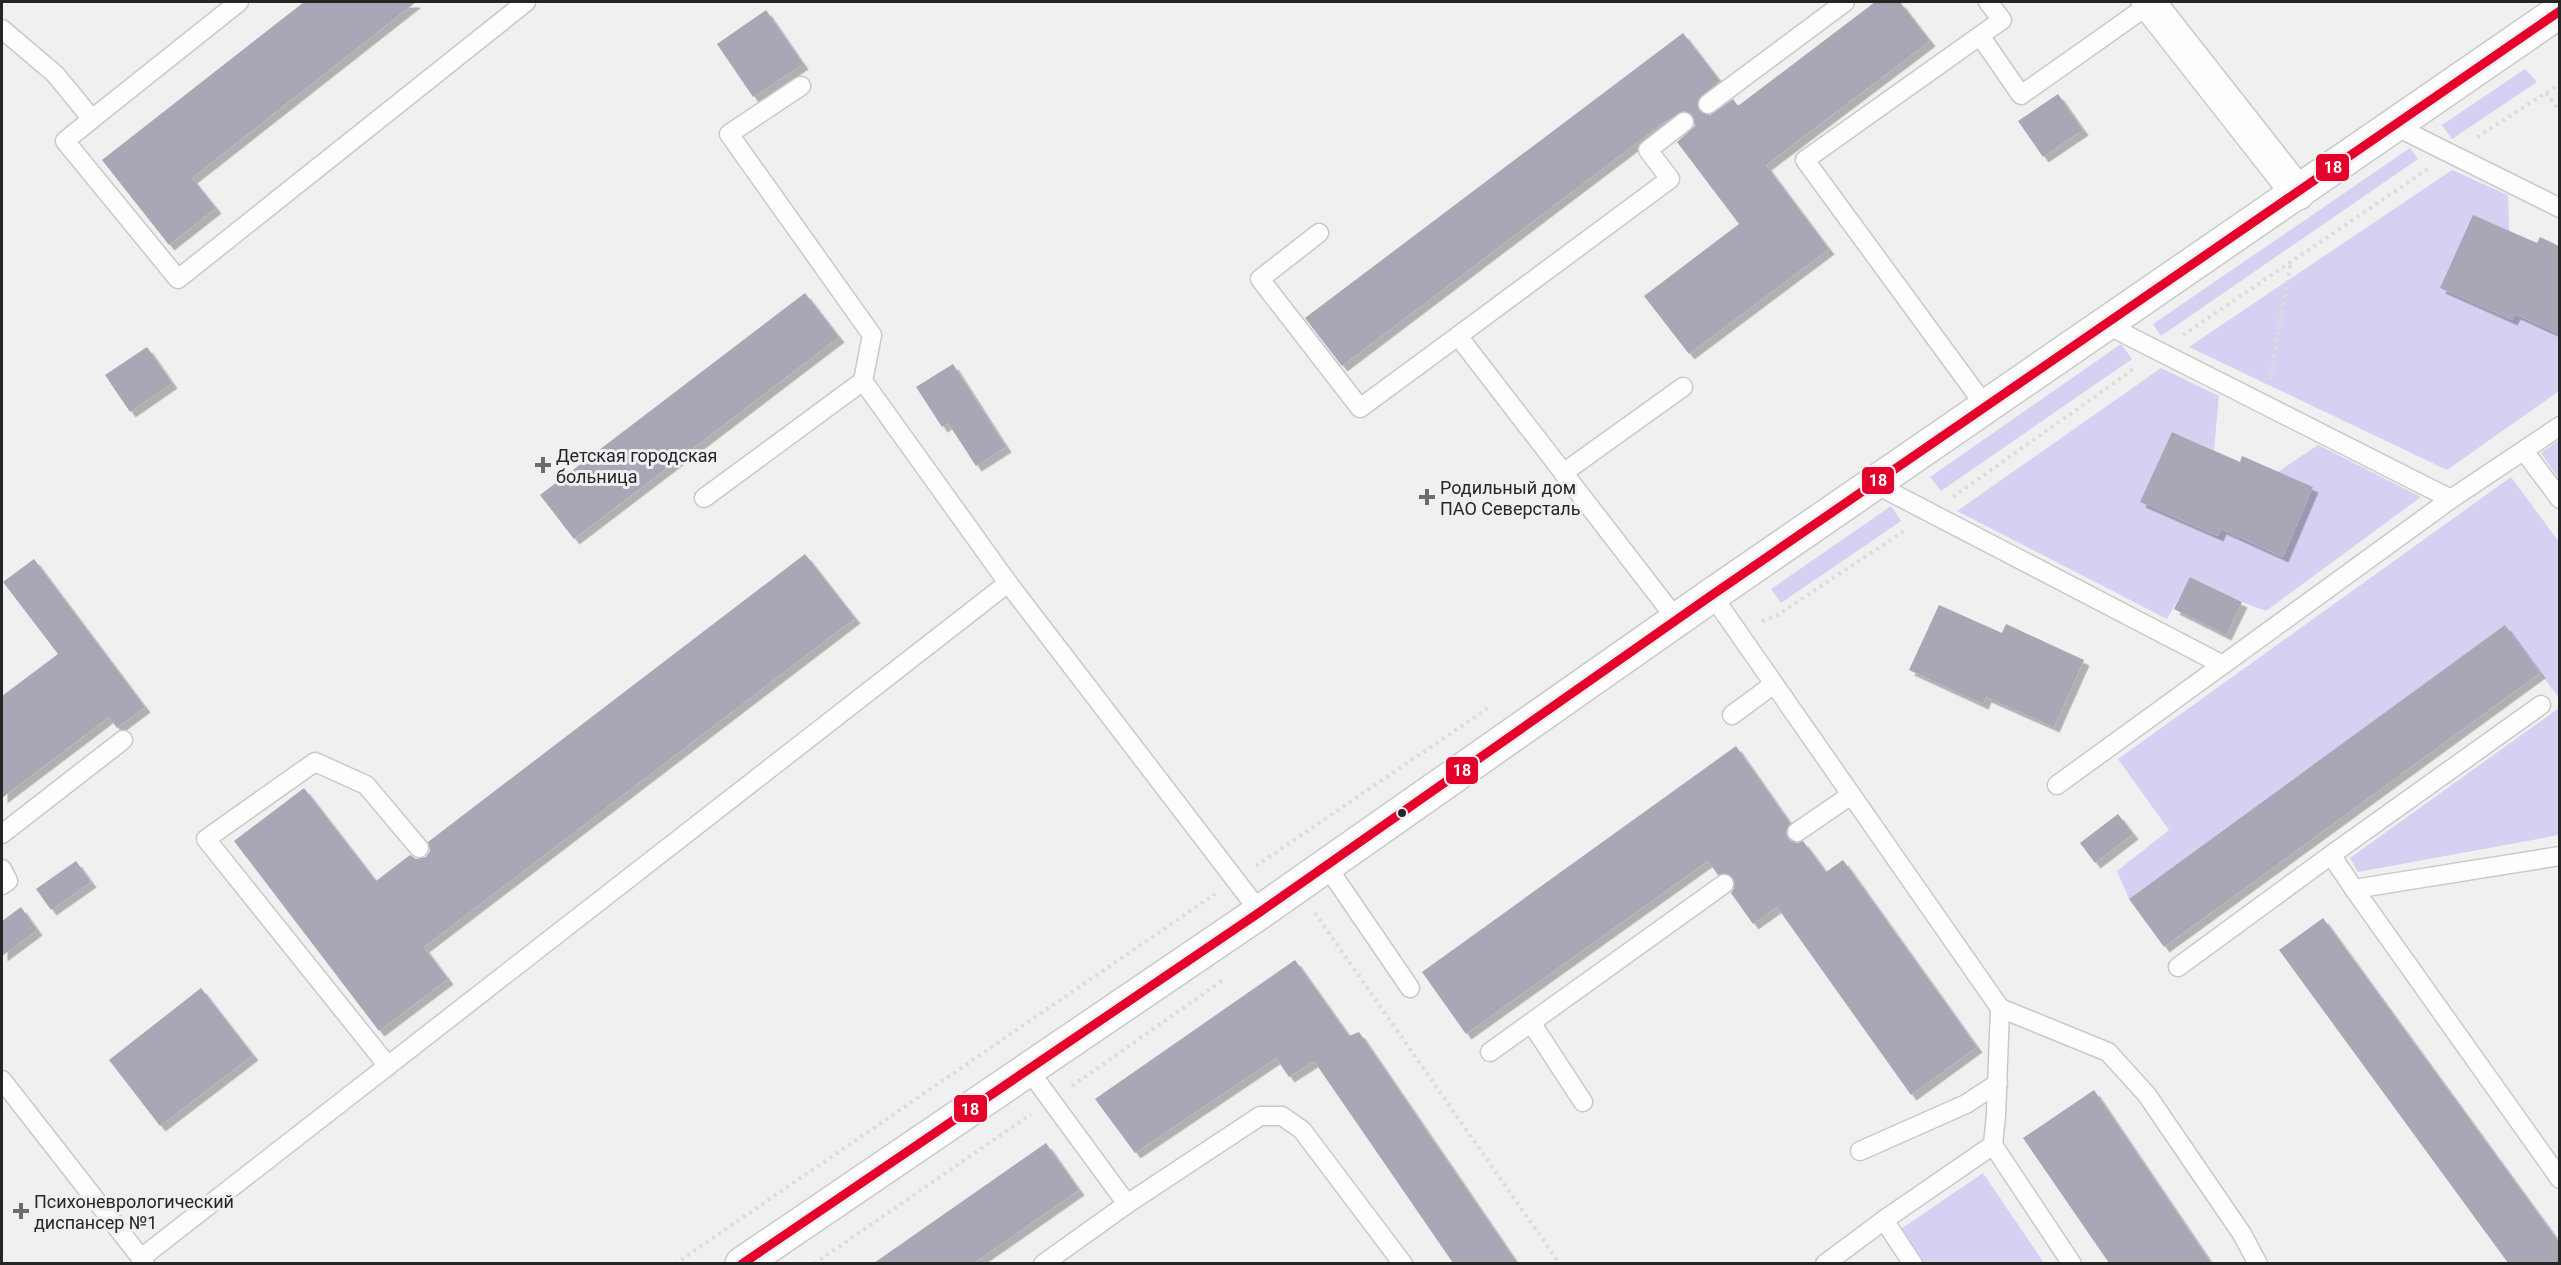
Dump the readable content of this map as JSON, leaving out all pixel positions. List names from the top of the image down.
{
  "places": {
    "health": ["Детская городская больница", "Родильный дом ПАО Северсталь", "Психоневрологический диспансер №1"]
  },
  "lines": ["transit line 18"]
}
